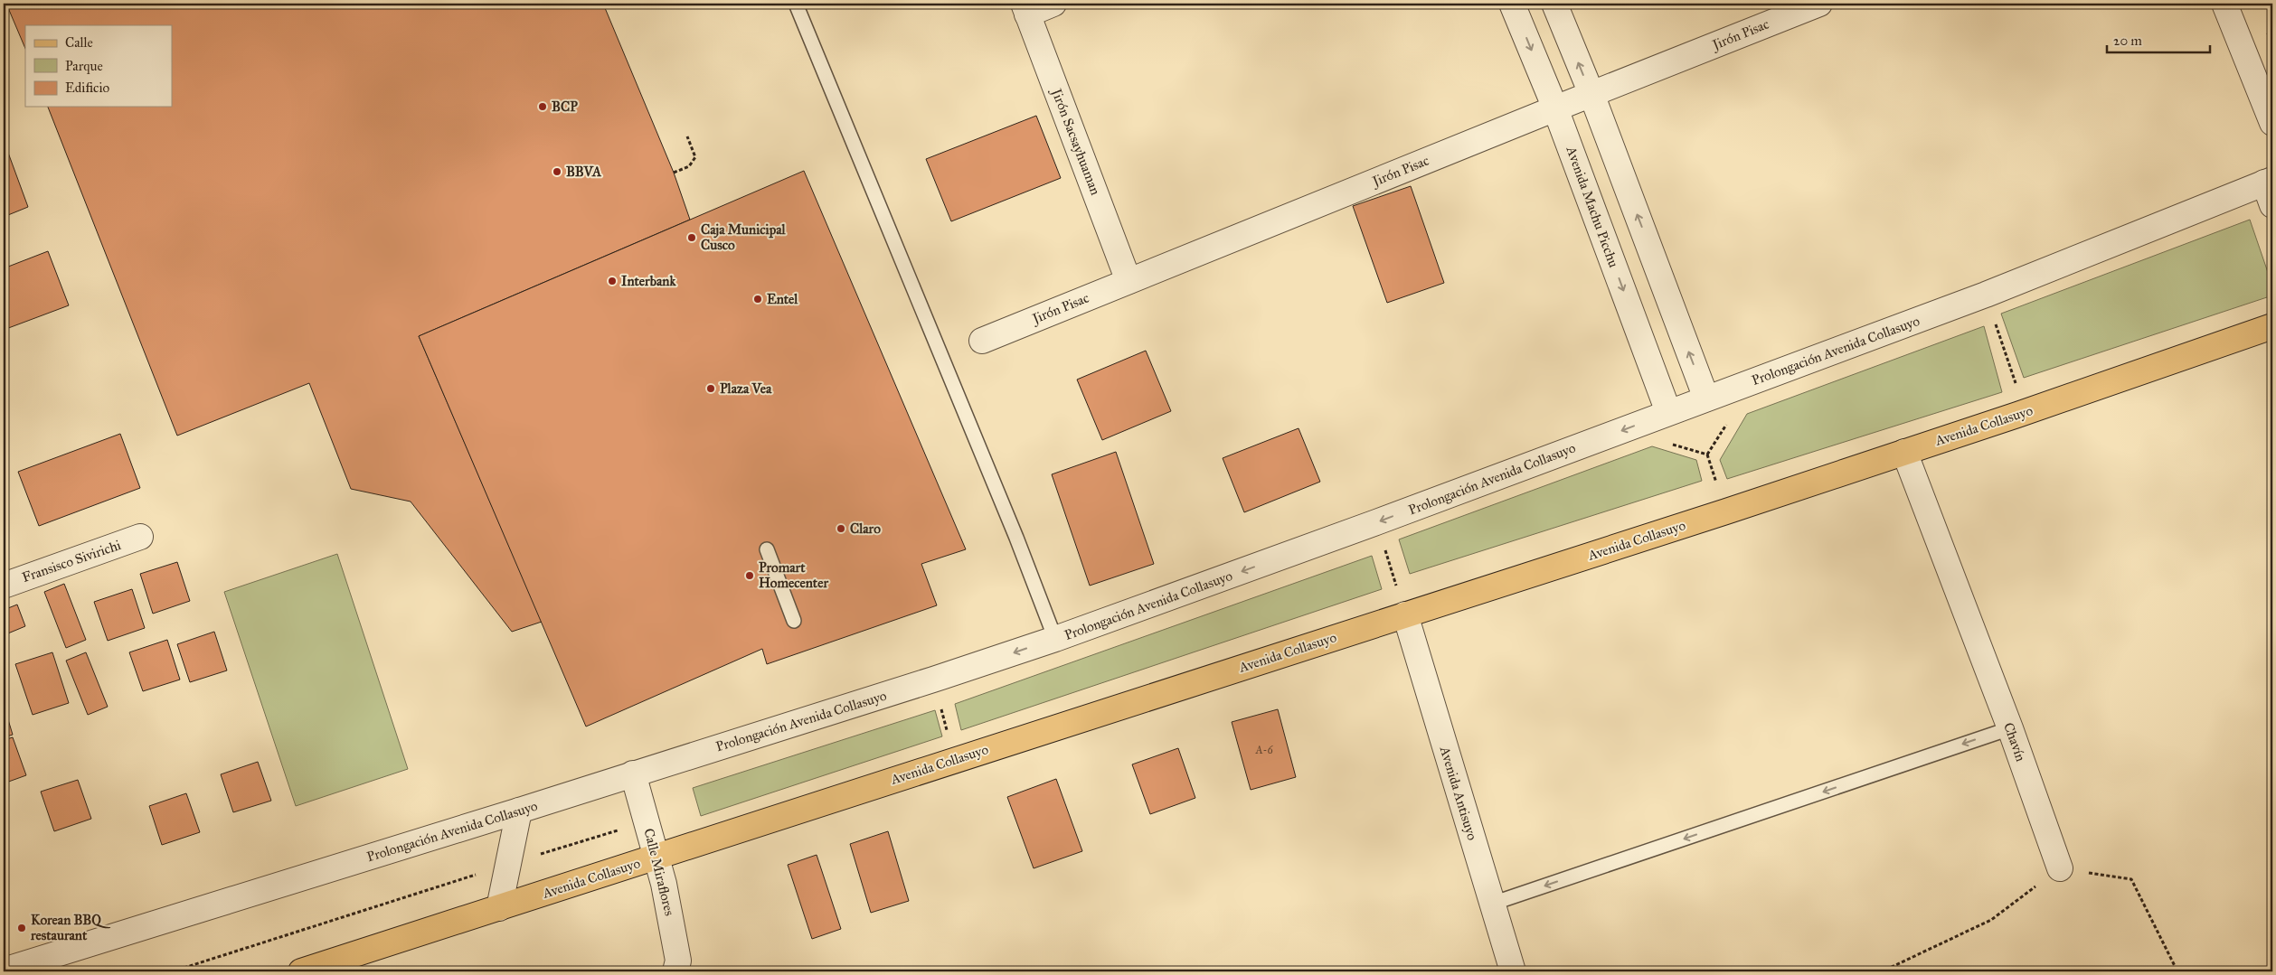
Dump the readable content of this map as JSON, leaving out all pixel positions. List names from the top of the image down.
{
  "streets": {
    "main road": ["Avenida Collasuyo"],
    "street": [
      "Jirón Pisac",
      "Jirón Sacsayhuaman",
      "Avenida Machu Picchu",
      "Prolongación Avenida Collasuyo",
      "Fransisco Sivirichi",
      "Chavín",
      "Avenida Antisuyo",
      "Calle Miraflores"
    ]
  },
  "crossings": [
    ["Jirón Pisac", "Jirón Sacsayhuaman"],
    ["Jirón Pisac", "Avenida Machu Picchu"],
    ["Avenida Machu Picchu", "Prolongación Avenida Collasuyo"],
    ["Prolongación Avenida Collasuyo", "Calle Miraflores"],
    ["Avenida Collasuyo", "Chavín"],
    ["Avenida Collasuyo", "Avenida Antisuyo"],
    ["Avenida Collasuyo", "Calle Miraflores"]
  ],
  "one_way": ["Prolongación Avenida Collasuyo"],
  "places": [
    "BCP",
    "BBVA",
    "Caja Municipal Cusco",
    "Interbank",
    "Entel",
    "Plaza Vea",
    "Claro",
    "Promart Homecenter",
    "Korean BBQ restaurant"
  ],
  "house_numbers": ["A-6"],
  "legend": ["Calle", "Parque", "Edificio"],
  "scale_bar": "20 m"
}
